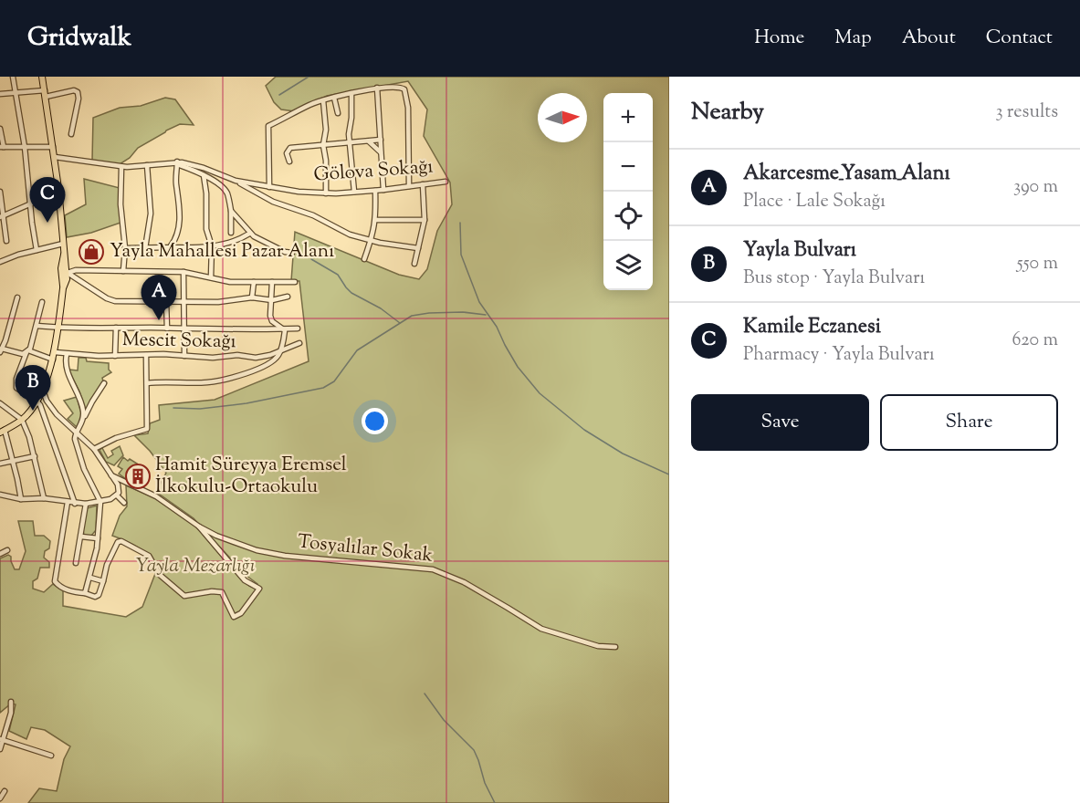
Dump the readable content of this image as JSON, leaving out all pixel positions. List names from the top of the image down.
{
  "streets": {
    "street": ["Gölova Sokağı", "Mescit Sokağı", "Tosyalılar Sokak"]
  },
  "parks": ["Yayla Mezarlığı"],
  "places": {
    "shop": ["Yayla Mahallesi Pazar Alanı"],
    "building": ["Hamit Süreyya Eremsel İlkokulu-Ortaokulu"]
  },
  "north": "right",
  "page": {
    "header": "Gridwalk",
    "nav": [
      "Home",
      "Map",
      "About",
      "Contact"
    ],
    "heading": ["Nearby", "3 results"],
    "map_buttons": ["+", "−"],
    "list": [
      {
        "mark": "A",
        "name": "Akarcesme_Yasam_Alanı",
        "note": "Place · Lale Sokağı",
        "value": "390 m"
      },
      {
        "mark": "B",
        "name": "Yayla Bulvarı",
        "note": "Bus stop · Yayla Bulvarı",
        "value": "550 m"
      },
      {
        "mark": "C",
        "name": "Kamile Eczanesi",
        "note": "Pharmacy · Yayla Bulvarı",
        "value": "620 m"
      }
    ],
    "pins": ["C", "A", "B"],
    "buttons": ["Save", "Share"]
  }
}
